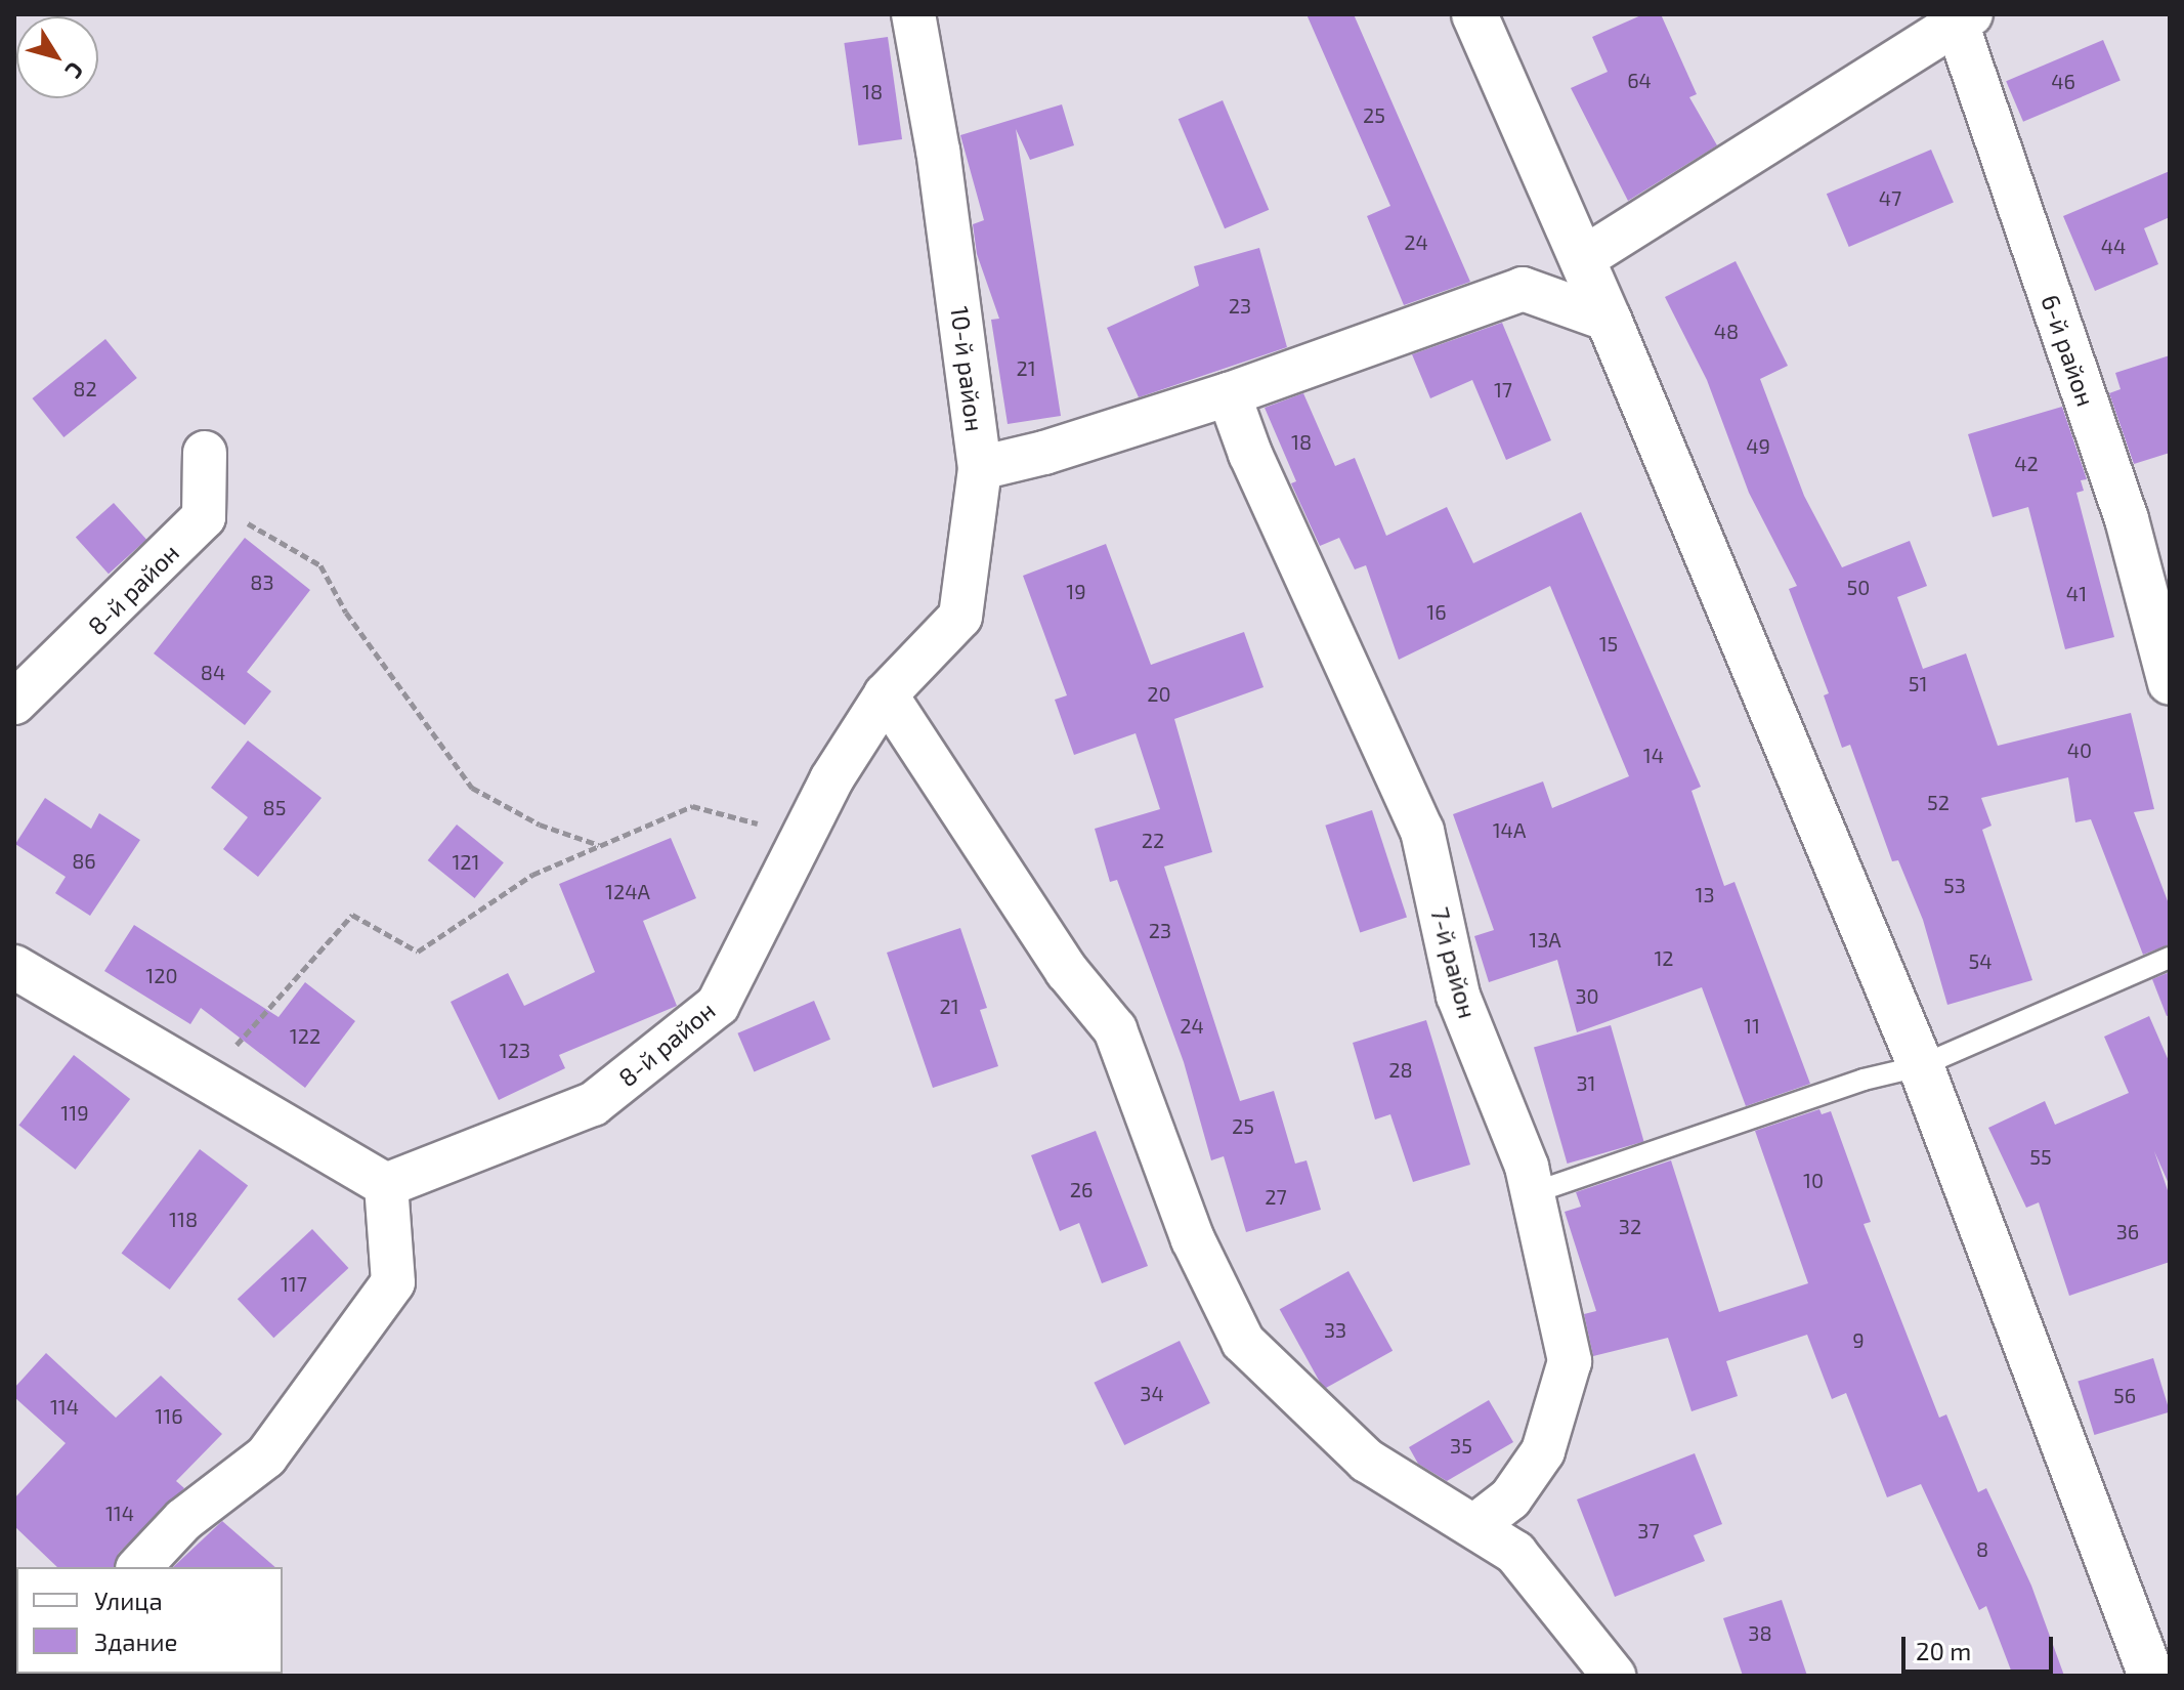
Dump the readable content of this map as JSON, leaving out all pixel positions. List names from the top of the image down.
{
  "streets": {
    "street": [
      "6-й район",
      "10-й район",
      "8-й район",
      "7-й район"
    ]
  },
  "crossings": [
    ["10-й район", "8-й район"]
  ],
  "house_numbers": [
    "64",
    "46",
    "18",
    "25",
    "47",
    "24",
    "44",
    "23",
    "48",
    "21",
    "82",
    "17",
    "18",
    "49",
    "42",
    "83",
    "50",
    "19",
    "41",
    "16",
    "15",
    "84",
    "51",
    "20",
    "40",
    "14",
    "52",
    "85",
    "14А",
    "22",
    "86",
    "121",
    "53",
    "124А",
    "13",
    "23",
    "13А",
    "12",
    "54",
    "120",
    "30",
    "21",
    "24",
    "11",
    "122",
    "123",
    "28",
    "31",
    "119",
    "25",
    "55",
    "10",
    "26",
    "27",
    "118",
    "32",
    "36",
    "117",
    "33",
    "9",
    "34",
    "56",
    "114",
    "116",
    "35",
    "114",
    "37",
    "8",
    "38"
  ],
  "legend": ["Улица", "Здание"],
  "scale_bar": "20 m",
  "north": "bottom right"
}
